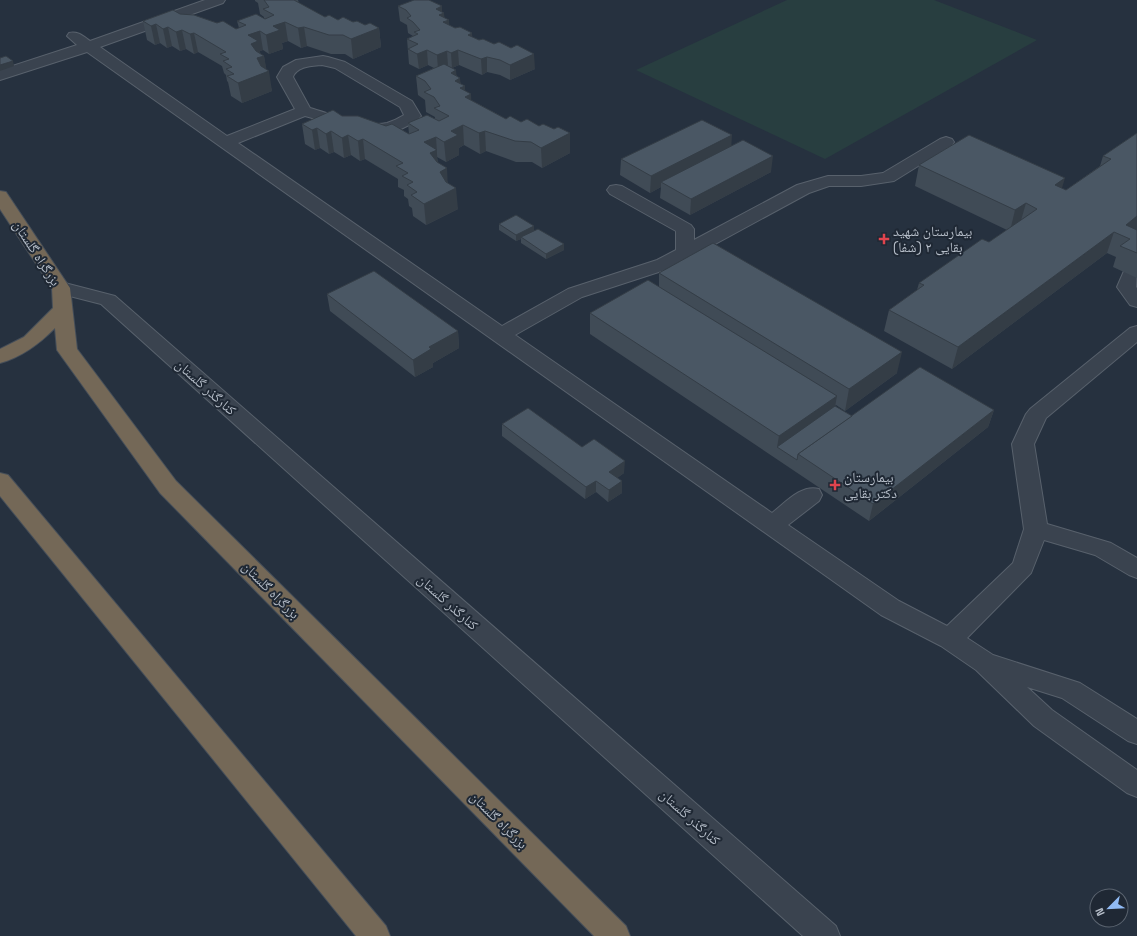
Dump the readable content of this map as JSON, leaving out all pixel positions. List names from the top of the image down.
{
  "streets": {
    "highway": ["بزرگراه گلستان"],
    "street": ["کنارگذر گلستان"]
  },
  "crossings": [
    ["بزرگراه گلستان", "کنارگذر گلستان"]
  ],
  "places": {
    "health": ["بیمارستان شهید بقایی ۲ (شفا)", "بیمارستان دکتر بقایی"]
  },
  "north": "bottom left"
}
